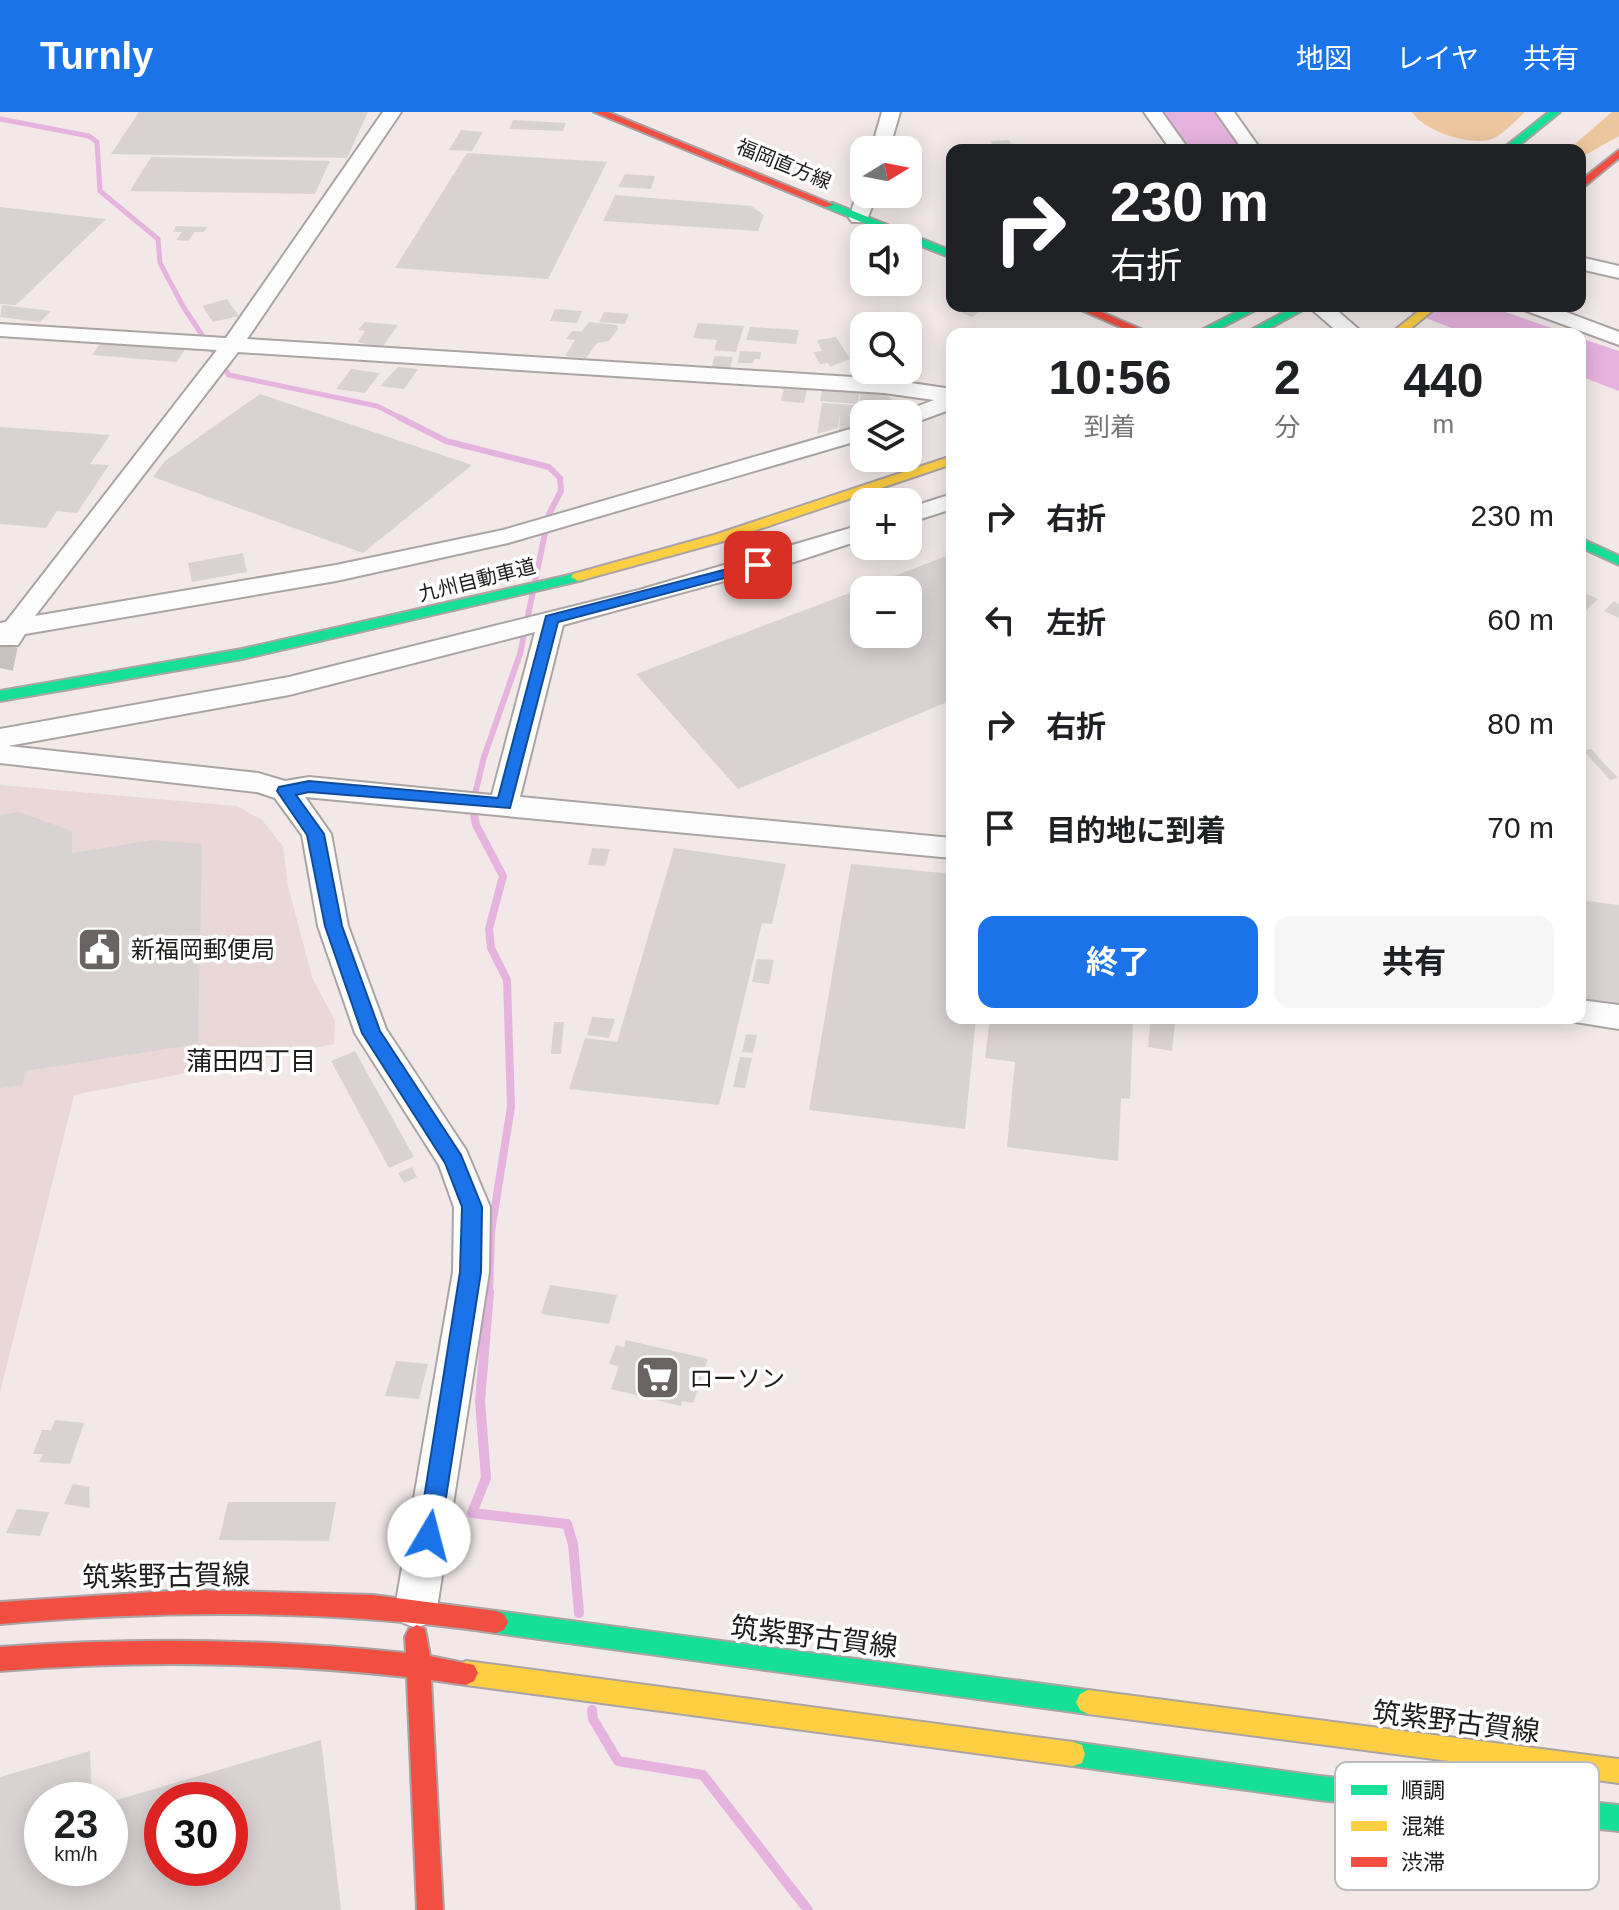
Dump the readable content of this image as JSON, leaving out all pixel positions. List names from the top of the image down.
{
  "streets": {
    "main road": ["福岡直方線", "九州自動車道", "筑紫野古賀線"]
  },
  "districts": ["蒲田四丁目"],
  "places": {
    "public building": ["新福岡郵便局"],
    "supermarket": ["ローソン"]
  },
  "legend": ["順調", "混雑", "渋滞"],
  "north": "right",
  "page": {
    "header": "Turnly",
    "nav": ["地図", "レイヤ", "共有"],
    "map_buttons": ["+", "−"],
    "turn": ["230 m", "右折"],
    "eta": [
      "10:56",
      "到着",
      "2",
      "分",
      "440",
      "m"
    ],
    "list": [
      {
        "name": "右折",
        "value": "230 m"
      },
      {
        "name": "左折",
        "value": "60 m"
      },
      {
        "name": "右折",
        "value": "80 m"
      },
      {
        "name": "目的地に到着",
        "value": "70 m"
      }
    ],
    "buttons": ["終了", "共有"],
    "speed": "23 km/h",
    "limit": "30"
  }
}
